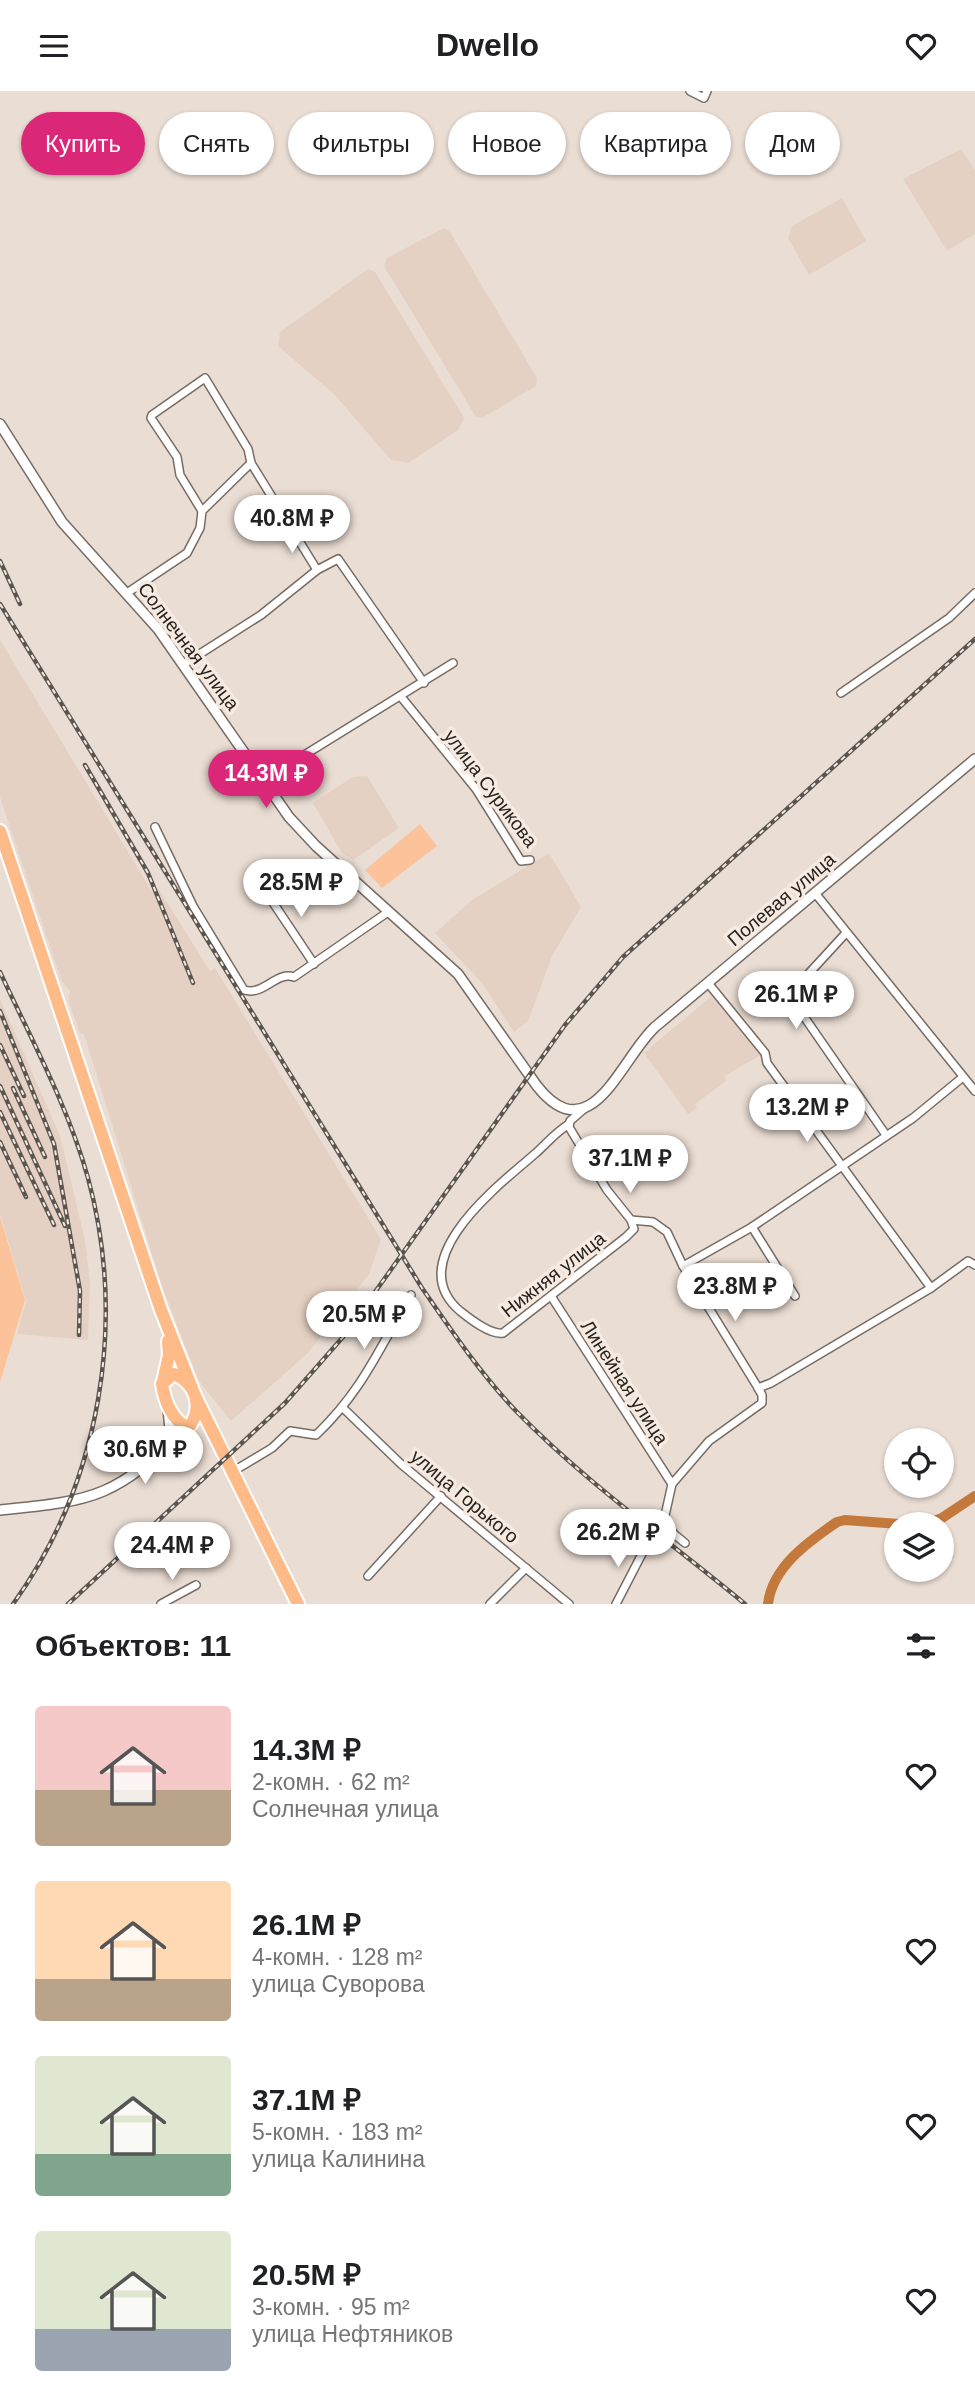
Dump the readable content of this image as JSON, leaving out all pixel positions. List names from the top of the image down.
{
  "streets": {
    "street": [
      "Солнечная улица",
      "улица Сурикова",
      "Полевая улица",
      "Нижняя улица",
      "Линейная улица",
      "улица Горького"
    ]
  },
  "crossings": [
    ["Солнечная улица", "Полевая улица"],
    ["Нижняя улица", "Линейная улица"]
  ],
  "page": {
    "header": "Dwello",
    "chip": [
      "Купить",
      "Снять",
      "Фильтры",
      "Новое",
      "Квартира",
      "Дом"
    ],
    "price": [
      "40.8M ₽",
      "14.3M ₽",
      "28.5M ₽",
      "26.1M ₽",
      "13.2M ₽",
      "37.1M ₽",
      "23.8M ₽",
      "20.5M ₽",
      "30.6M ₽",
      "26.2M ₽",
      "24.4M ₽"
    ],
    "heading": "Объектов: 11",
    "list": [
      {
        "name": "14.3M ₽",
        "note": "2-комн. · 62 m² · Солнечная улица"
      },
      {
        "name": "26.1M ₽",
        "note": "4-комн. · 128 m² · улица Суворова"
      },
      {
        "name": "37.1M ₽",
        "note": "5-комн. · 183 m² · улица Калинина"
      },
      {
        "name": "20.5M ₽",
        "note": "3-комн. · 95 m² · улица Нефтяников"
      }
    ]
  }
}
